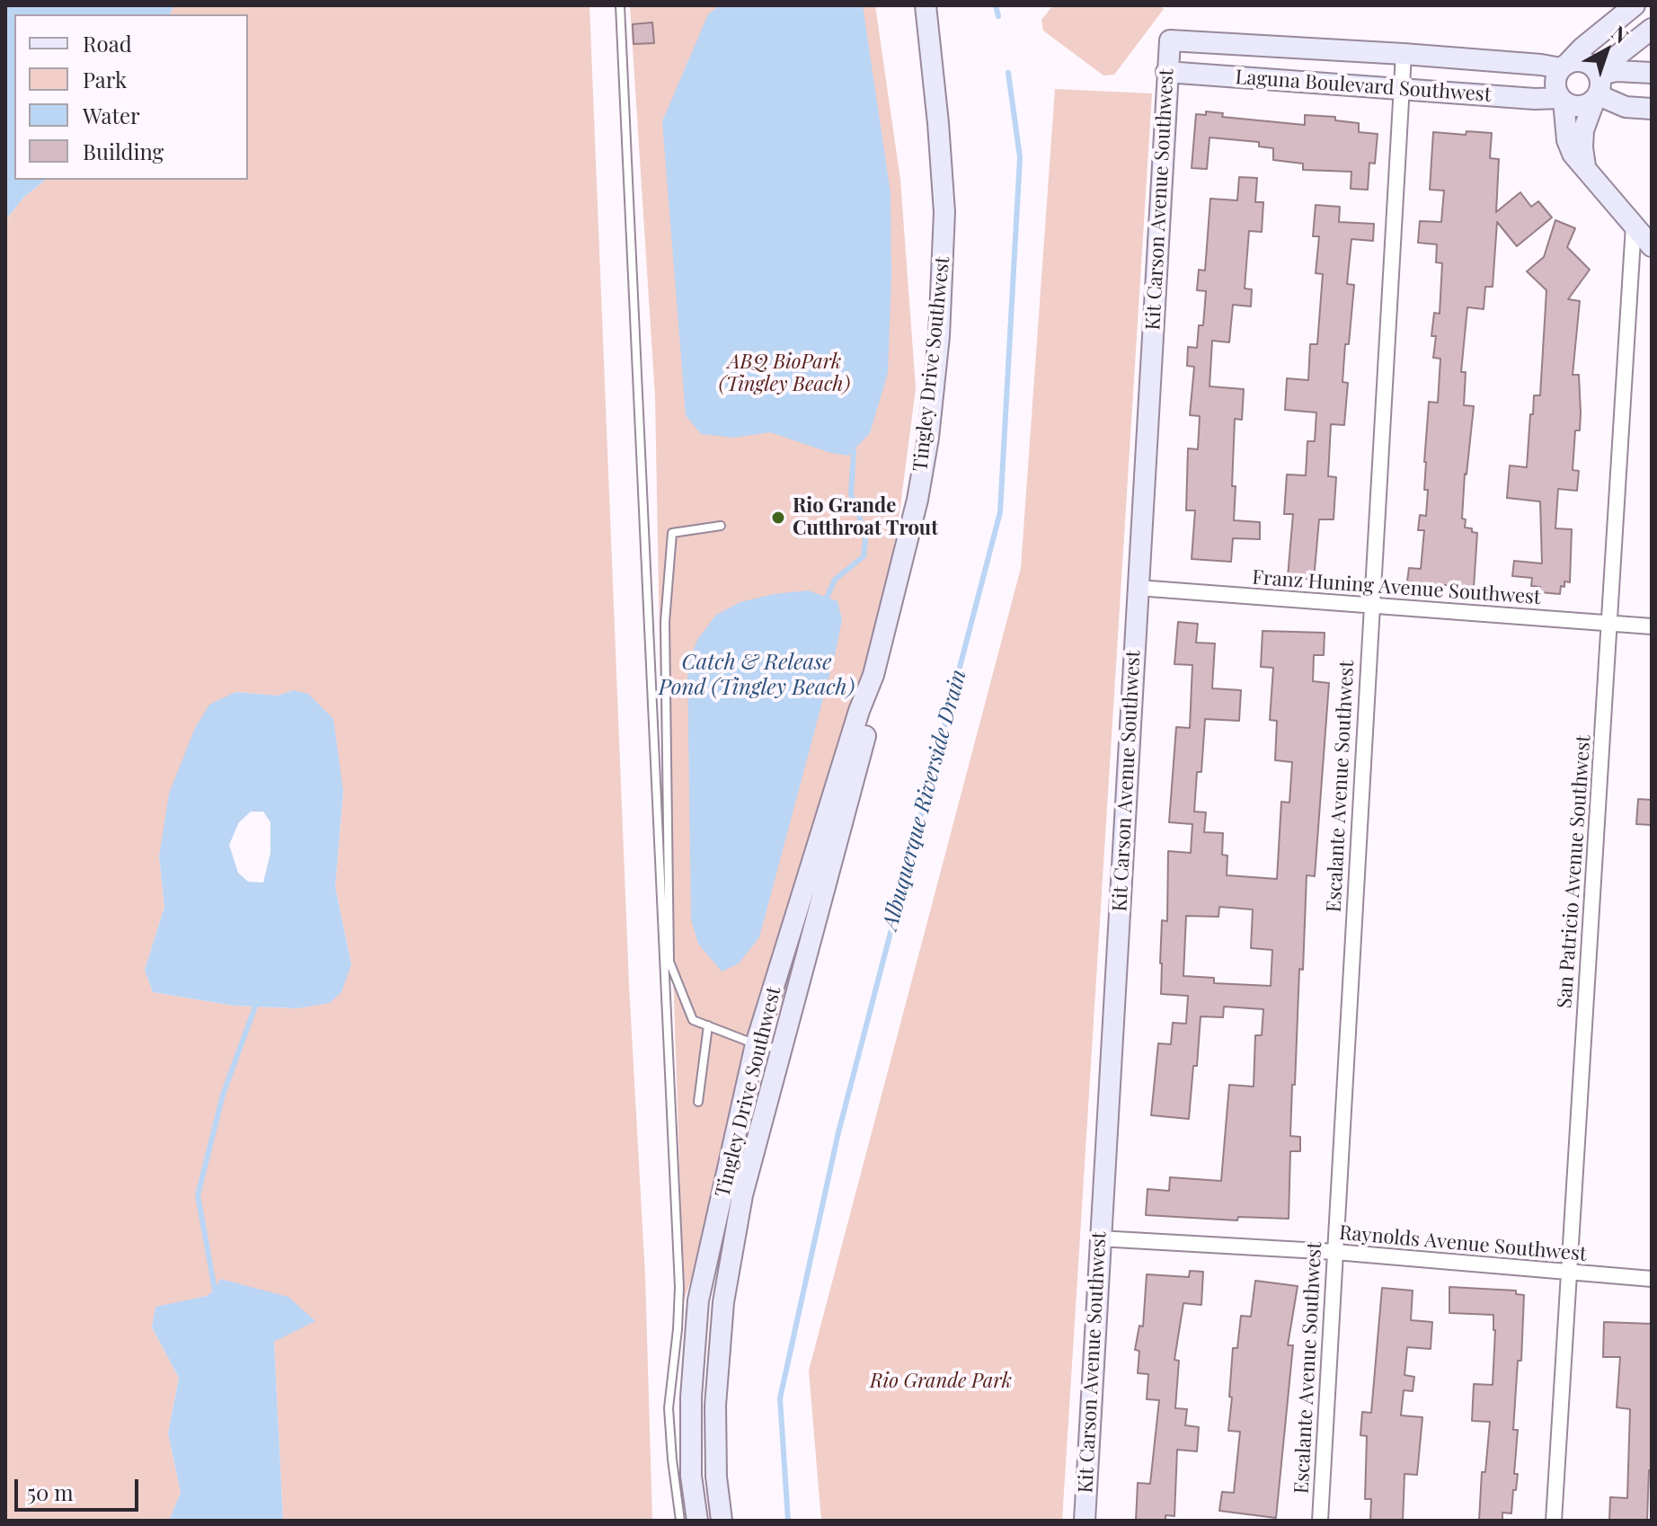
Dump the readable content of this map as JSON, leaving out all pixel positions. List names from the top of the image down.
{
  "streets": {
    "street": [
      "Laguna Boulevard Southwest",
      "Kit Carson Avenue Southwest",
      "Tingley Drive Southwest",
      "Franz Huning Avenue Southwest",
      "Escalante Avenue Southwest",
      "San Patricio Avenue Southwest",
      "Raynolds Avenue Southwest"
    ]
  },
  "crossings": [
    ["Laguna Boulevard Southwest", "Kit Carson Avenue Southwest"],
    ["Laguna Boulevard Southwest", "Escalante Avenue Southwest"],
    ["Kit Carson Avenue Southwest", "Franz Huning Avenue Southwest"],
    ["Kit Carson Avenue Southwest", "Raynolds Avenue Southwest"],
    ["Franz Huning Avenue Southwest", "Escalante Avenue Southwest"],
    ["Franz Huning Avenue Southwest", "San Patricio Avenue Southwest"],
    ["Escalante Avenue Southwest", "Raynolds Avenue Southwest"],
    ["San Patricio Avenue Southwest", "Raynolds Avenue Southwest"]
  ],
  "water": ["Catch & Release Pond (Tingley Beach)", "Albuquerque Riverside Drain"],
  "parks": ["ABQ BioPark (Tingley Beach)", "Rio Grande Park"],
  "places": ["Rio Grande Cutthroat Trout"],
  "legend": [
    "Road",
    "Park",
    "Water",
    "Building"
  ],
  "scale_bar": "50 m",
  "north": "top right"
}
